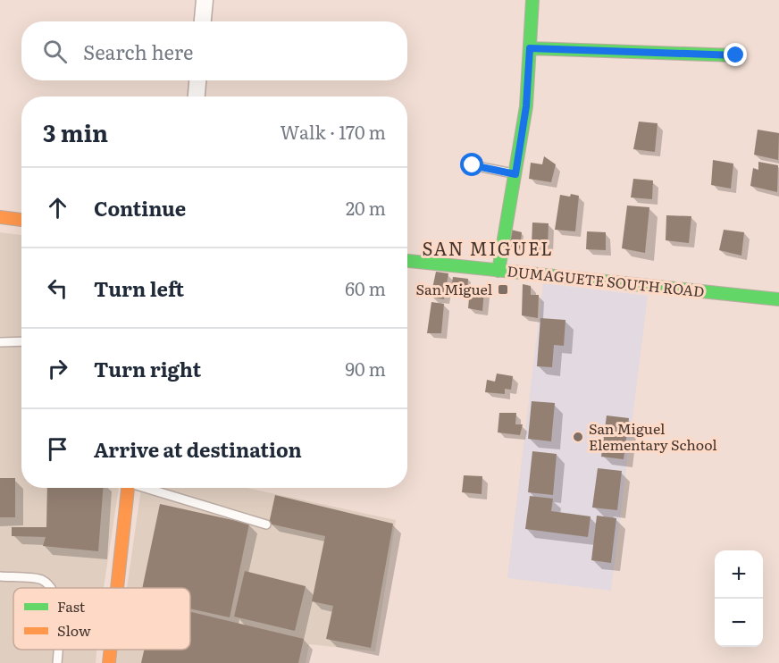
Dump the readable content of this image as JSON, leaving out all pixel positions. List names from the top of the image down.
{
  "streets": {
    "street": ["DUMAGUETE SOUTH ROAD"]
  },
  "districts": ["SAN MIGUEL"],
  "places": {
    "transit": ["San Miguel"],
    "other": ["San Miguel Elementary School"]
  },
  "legend": ["Fast", "Slow"],
  "page": {
    "search": "Search here",
    "heading": ["3 min", "Walk · 170 m"],
    "list": [
      ["Continue", "20 m"],
      ["Turn left", "60 m"],
      ["Turn right", "90 m"],
      "Arrive at destination"
    ],
    "map_buttons": ["+", "−"]
  }
}
